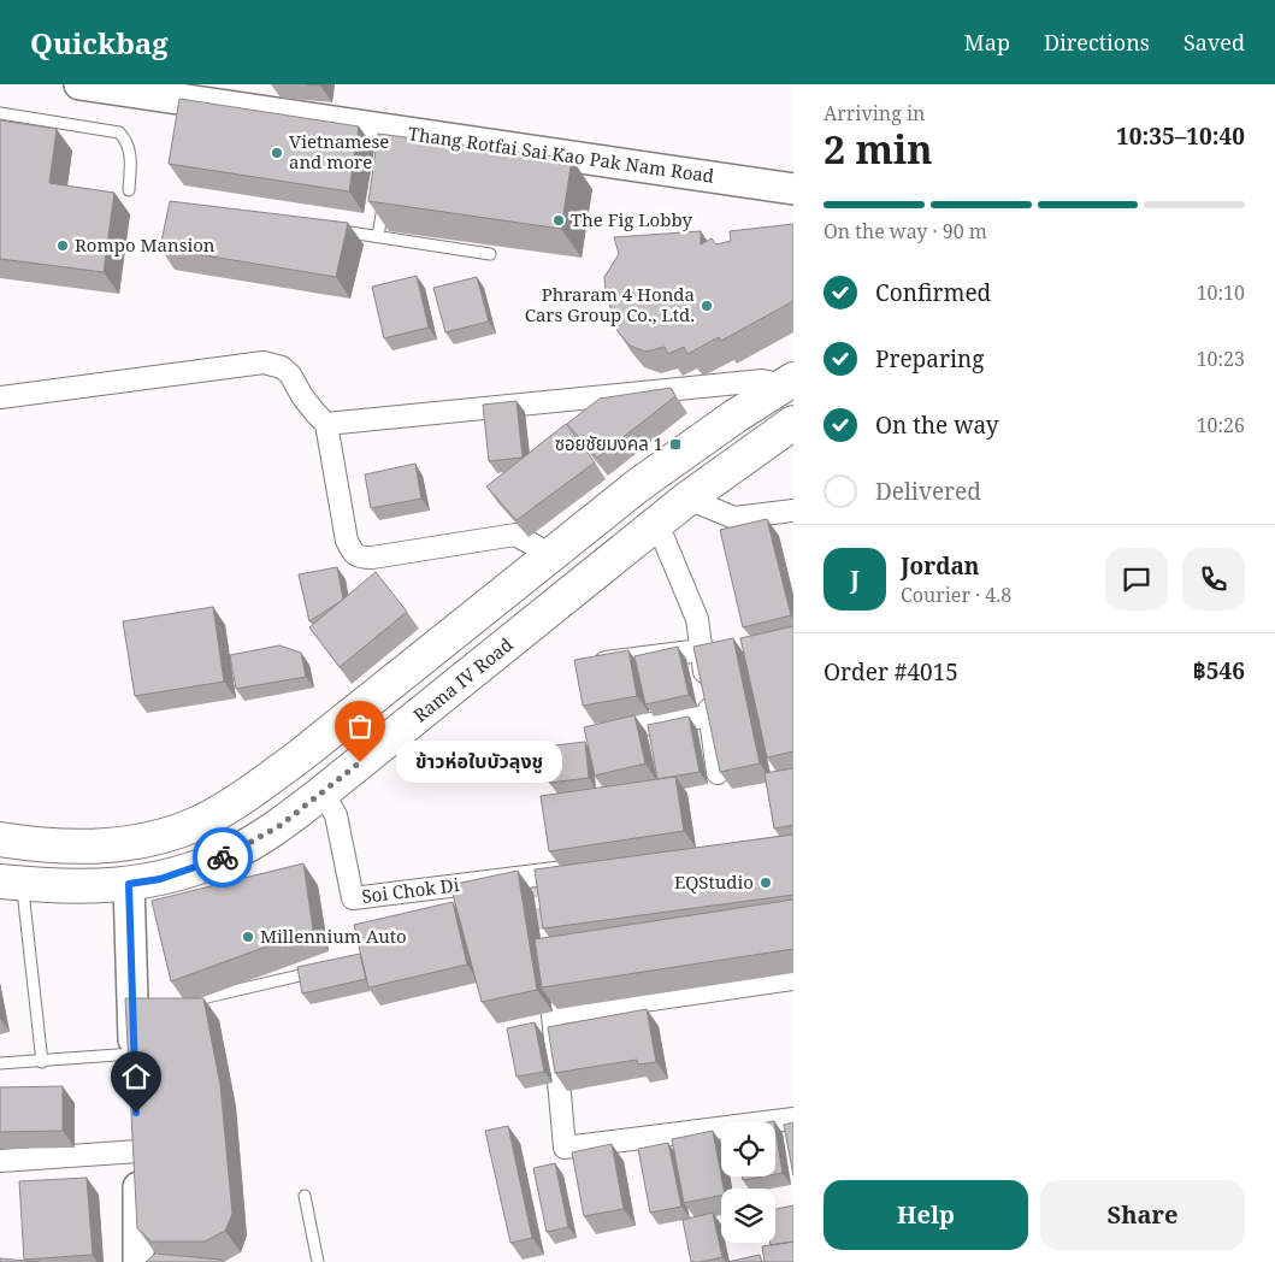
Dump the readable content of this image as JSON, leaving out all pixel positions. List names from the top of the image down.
{
  "streets": {
    "main road": ["Rama IV Road"],
    "street": ["Thang Rotfai Sai Kao Pak Nam Road", "Soi Chok Di"]
  },
  "crossings": [
    ["Rama IV Road", "Soi Chok Di"]
  ],
  "places": {
    "other": [
      "Vietnamese and more",
      "The Fig Lobby",
      "Rompo Mansion",
      "Phraram 4 Honda Cars Group Co., Ltd.",
      "ข้าวห่อใบบัวลุงชู",
      "EQStudio",
      "Millennium Auto"
    ],
    "transit": ["ซอยชัยมงคล 1"]
  },
  "page": {
    "header": "Quickbag",
    "nav": ["Map", "Directions", "Saved"],
    "heading": ["2 min", "Arriving in", "10:35–10:40"],
    "panel": [
      "Jordan",
      "Courier · 4.8",
      "Order #4015",
      "฿546"
    ],
    "bar": "On the way · 90 m",
    "list": [
      ["Confirmed", "10:10"],
      ["Preparing", "10:23"],
      ["On the way", "10:26"],
      "Delivered"
    ],
    "round": "J",
    "bubble": "ข้าวห่อใบบัวลุงชู",
    "buttons": ["Help", "Share"]
  }
}
